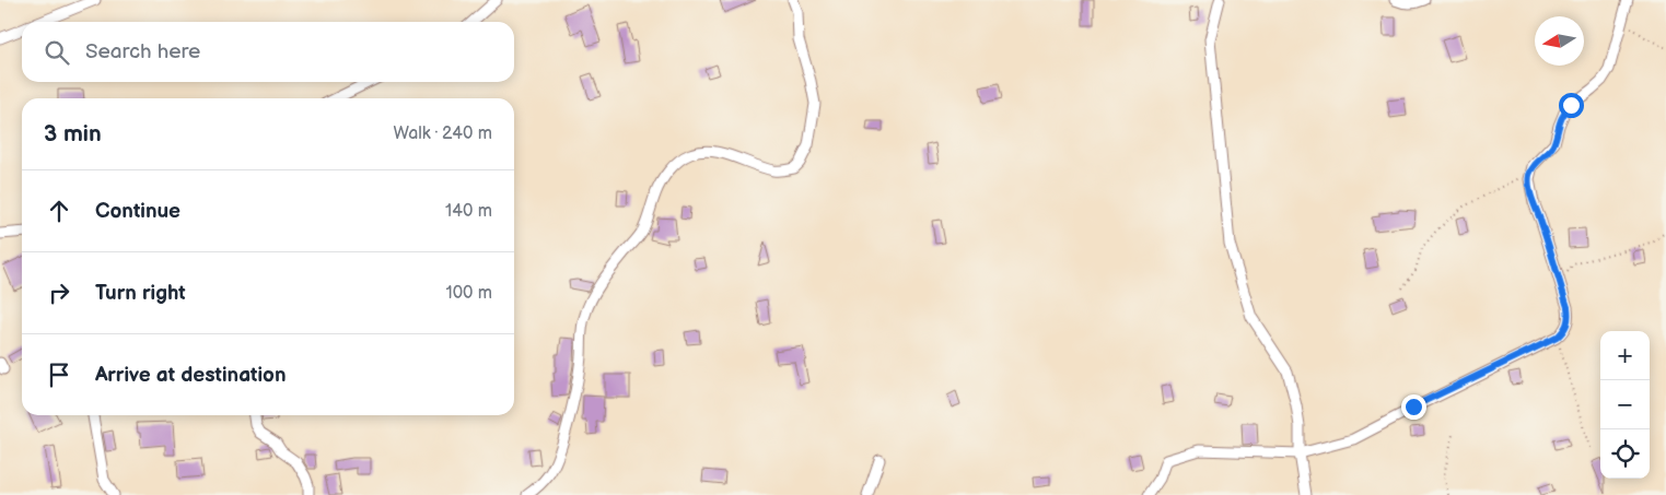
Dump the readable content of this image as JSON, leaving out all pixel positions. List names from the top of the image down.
{
  "north": "left",
  "page": {
    "search": "Search here",
    "heading": ["3 min", "Walk · 240 m"],
    "list": [
      ["Continue", "140 m"],
      ["Turn right", "100 m"],
      "Arrive at destination"
    ],
    "map_buttons": ["+", "−"]
  }
}
